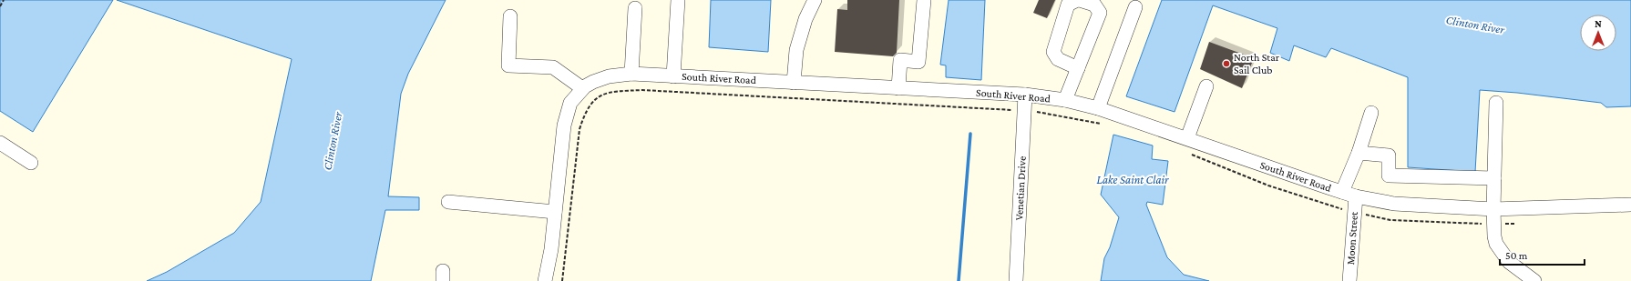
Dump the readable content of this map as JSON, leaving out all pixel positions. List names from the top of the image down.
{
  "streets": {
    "street": ["South River Road", "Venetian Drive", "Moon Street"]
  },
  "crossings": [
    ["South River Road", "Venetian Drive"],
    ["South River Road", "Moon Street"]
  ],
  "water": ["Clinton River", "Lake Saint Clair"],
  "places": ["North Star Sail Club"],
  "scale_bar": "50 m",
  "north": "top"
}
